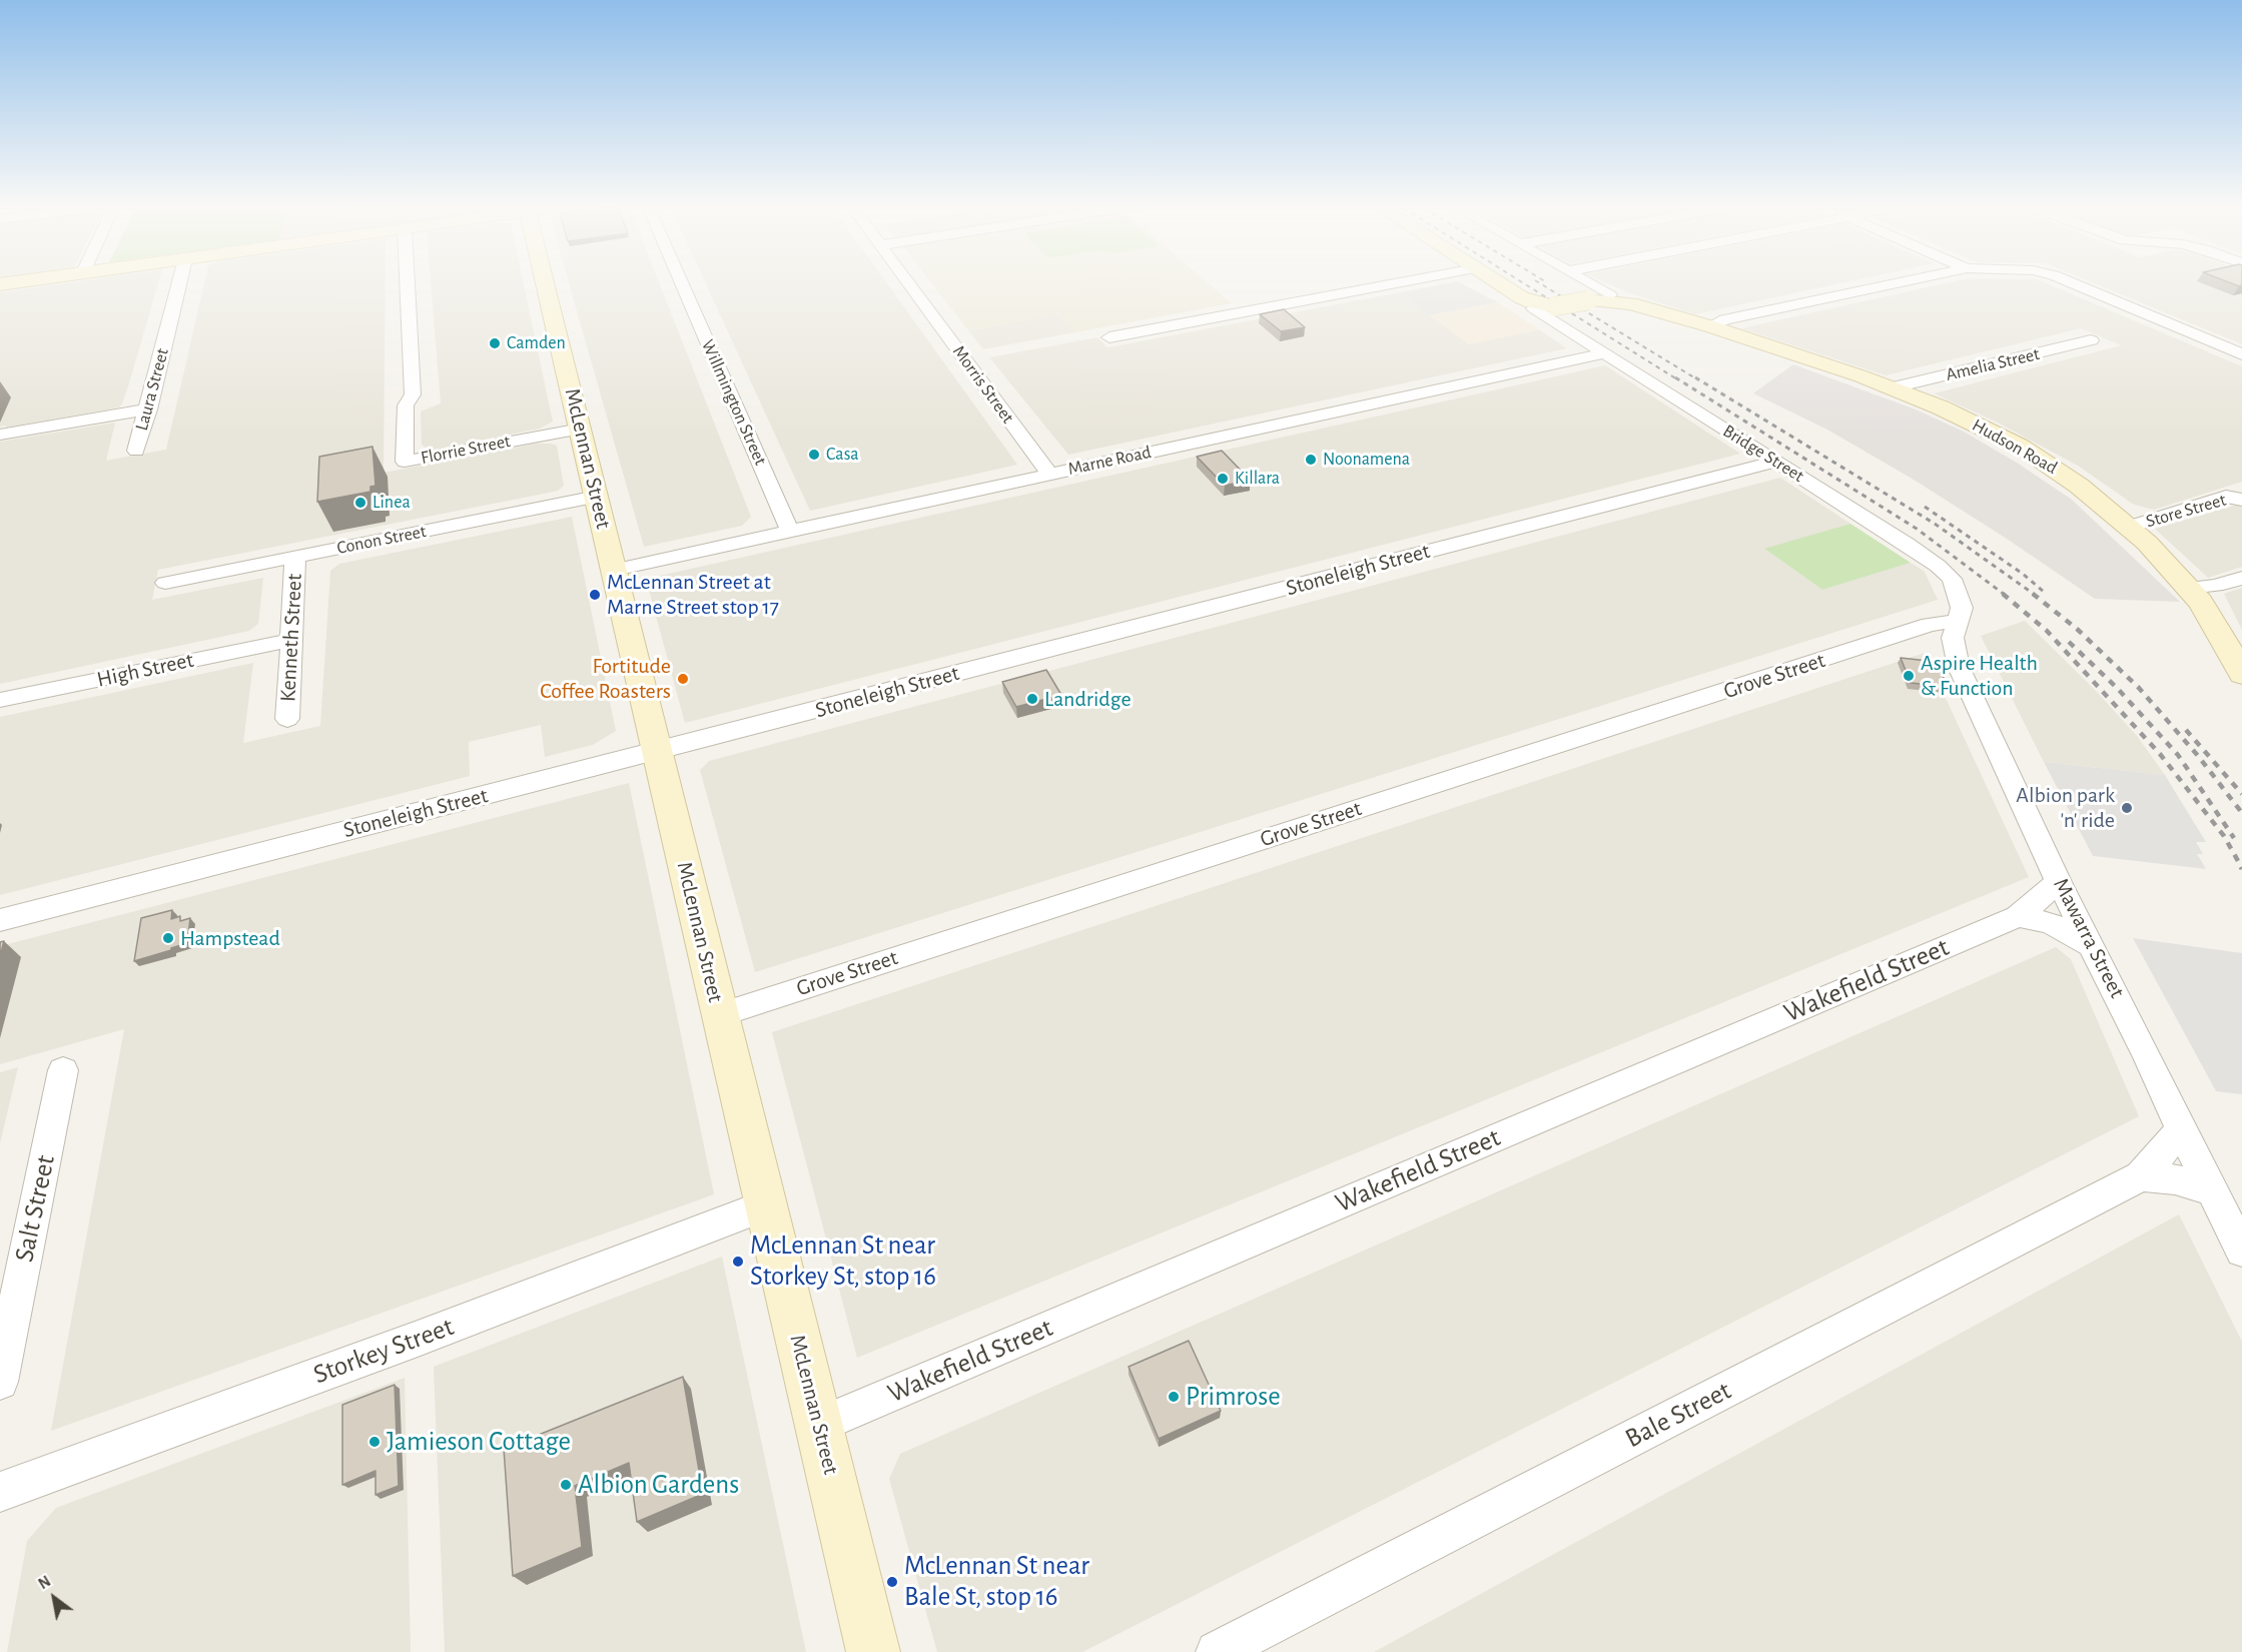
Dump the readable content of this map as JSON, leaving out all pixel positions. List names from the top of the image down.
{
  "streets": {
    "street": [
      "Amelia Street",
      "Morris Street",
      "Laura Street",
      "Willmington Street",
      "Hudson Road",
      "Florrie Street",
      "Bridge Street",
      "McLennan Street",
      "Marne Road",
      "Store Street",
      "Conon Street",
      "Stoneleigh Street",
      "Kenneth Street",
      "High Street",
      "Grove Street",
      "Mawarra Street",
      "Wakefield Street",
      "Salt Street",
      "Storkey Street",
      "Bale Street"
    ]
  },
  "crossings": [
    ["Amelia Street", "Hudson Road"],
    ["Morris Street", "Marne Road"],
    ["Willmington Street", "Marne Road"],
    ["Hudson Road", "Bridge Street"],
    ["Hudson Road", "Store Street"],
    ["Florrie Street", "McLennan Street"],
    ["Bridge Street", "Marne Road"],
    ["Bridge Street", "Stoneleigh Street"],
    ["Bridge Street", "Grove Street"],
    ["Bridge Street", "Mawarra Street"],
    ["McLennan Street", "Marne Road"],
    ["McLennan Street", "Conon Street"],
    ["McLennan Street", "Stoneleigh Street"],
    ["McLennan Street", "Grove Street"],
    ["McLennan Street", "Wakefield Street"],
    ["McLennan Street", "Storkey Street"],
    ["Conon Street", "Kenneth Street"],
    ["Kenneth Street", "High Street"],
    ["Grove Street", "Mawarra Street"],
    ["Mawarra Street", "Wakefield Street"],
    ["Mawarra Street", "Bale Street"]
  ],
  "places": [
    "Camden",
    "Casa",
    "Noonamena",
    "Killara",
    "Linea",
    "McLennan Street at Marne Street stop 17",
    "Aspire Health & Function",
    "Fortitude Coffee Roasters",
    "Landridge",
    "Albion park 'n' ride",
    "Hampstead",
    "McLennan St near Storkey St, stop 16",
    "Primrose",
    "Jamieson Cottage",
    "Albion Gardens",
    "McLennan St near Bale St, stop 16"
  ],
  "north": "top left"
}
